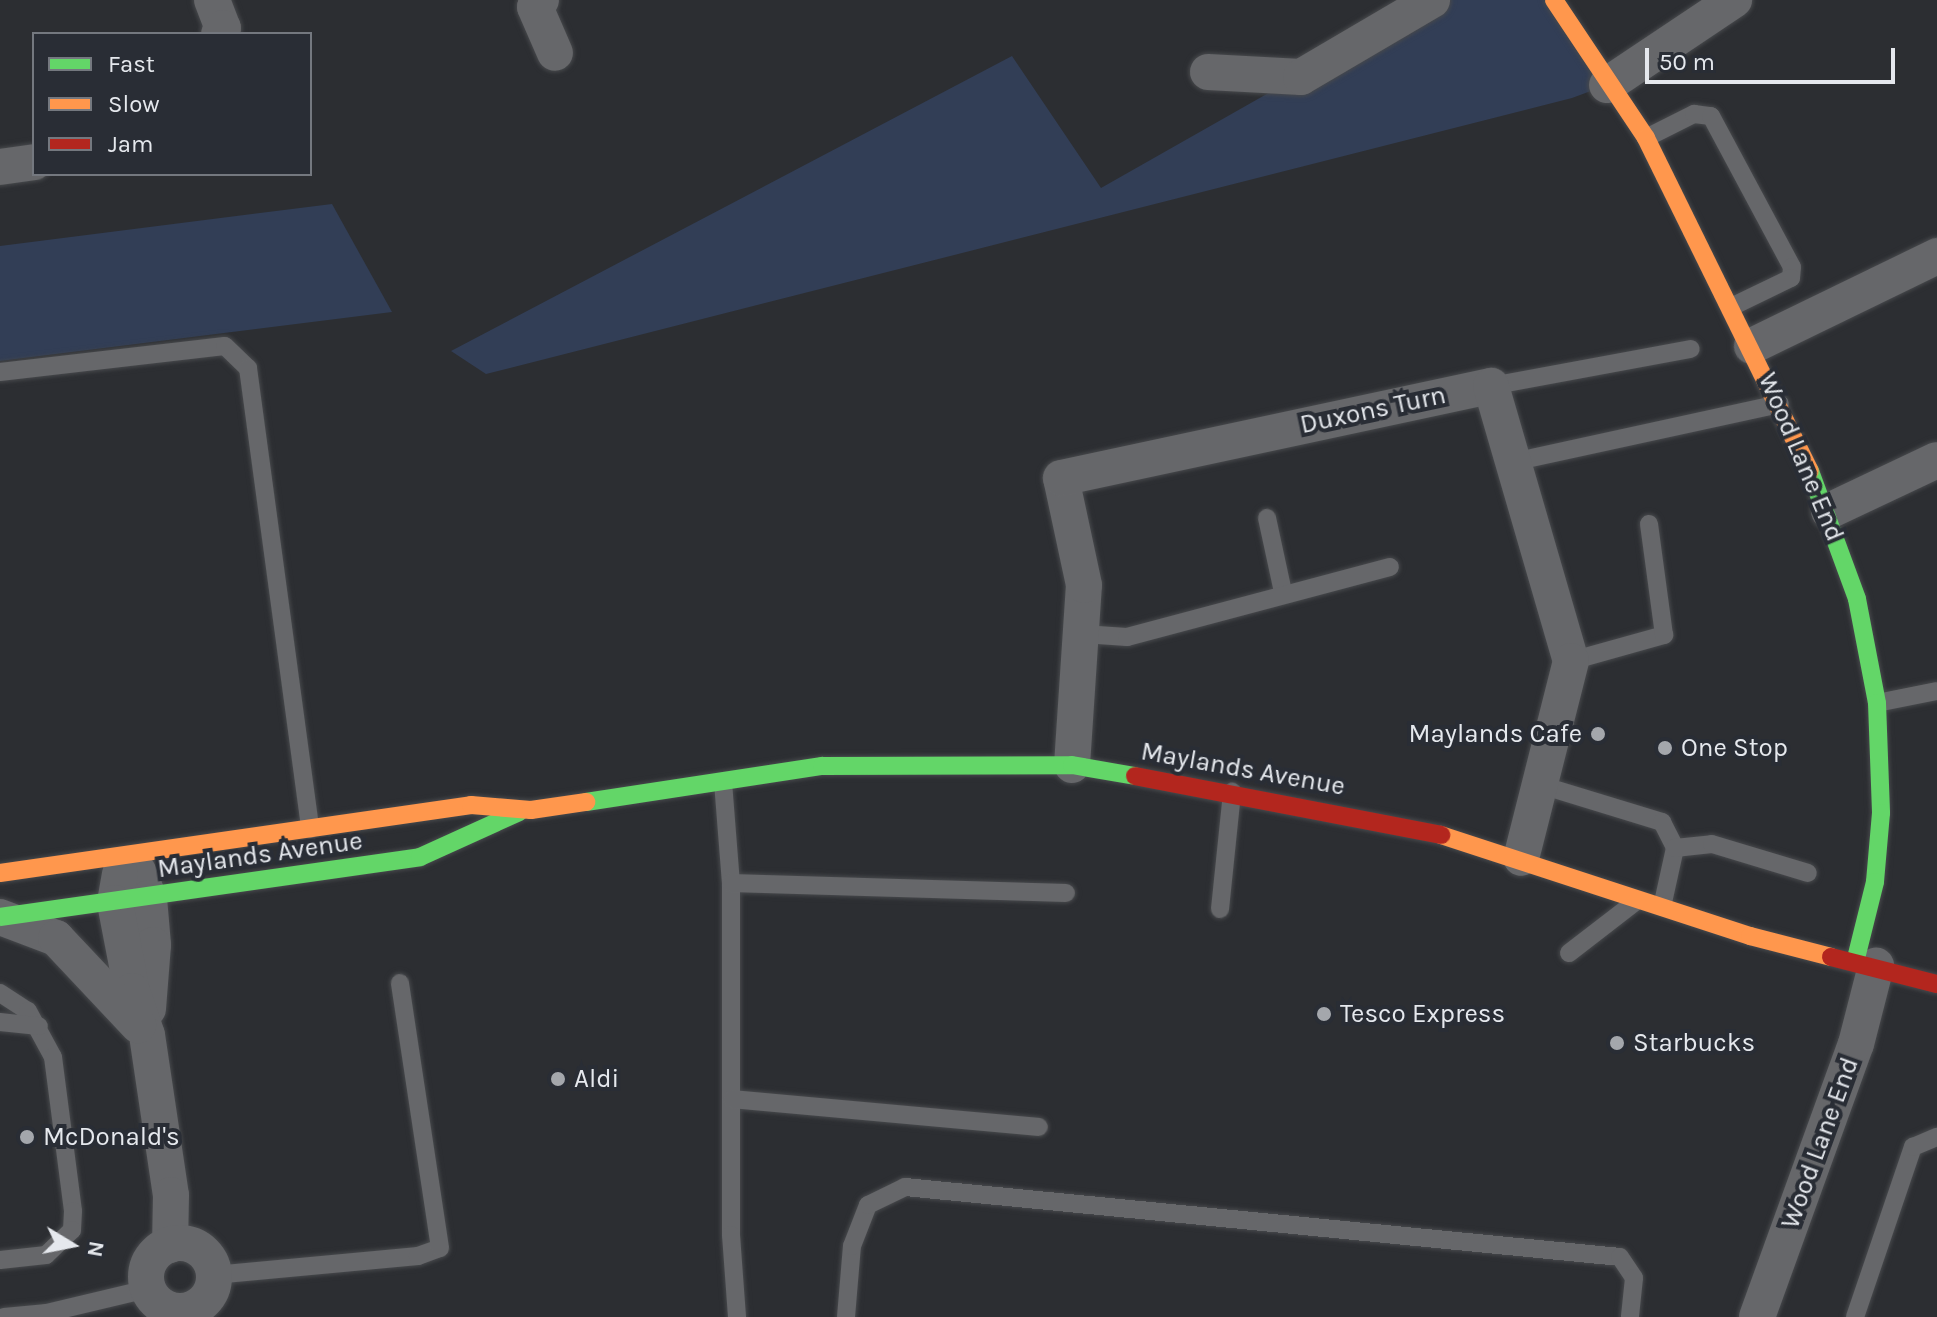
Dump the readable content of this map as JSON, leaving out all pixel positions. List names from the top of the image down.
{
  "streets": {
    "main road": ["Wood Lane End", "Maylands Avenue"],
    "street": ["Duxons Turn"]
  },
  "crossings": [
    ["Duxons Turn", "Maylands Avenue"],
    ["Wood Lane End", "Maylands Avenue"]
  ],
  "places": [
    "Maylands Cafe",
    "One Stop",
    "Tesco Express",
    "Starbucks",
    "Aldi",
    "McDonald's"
  ],
  "legend": ["Fast", "Slow", "Jam"],
  "scale_bar": "50 m",
  "north": "right"
}
